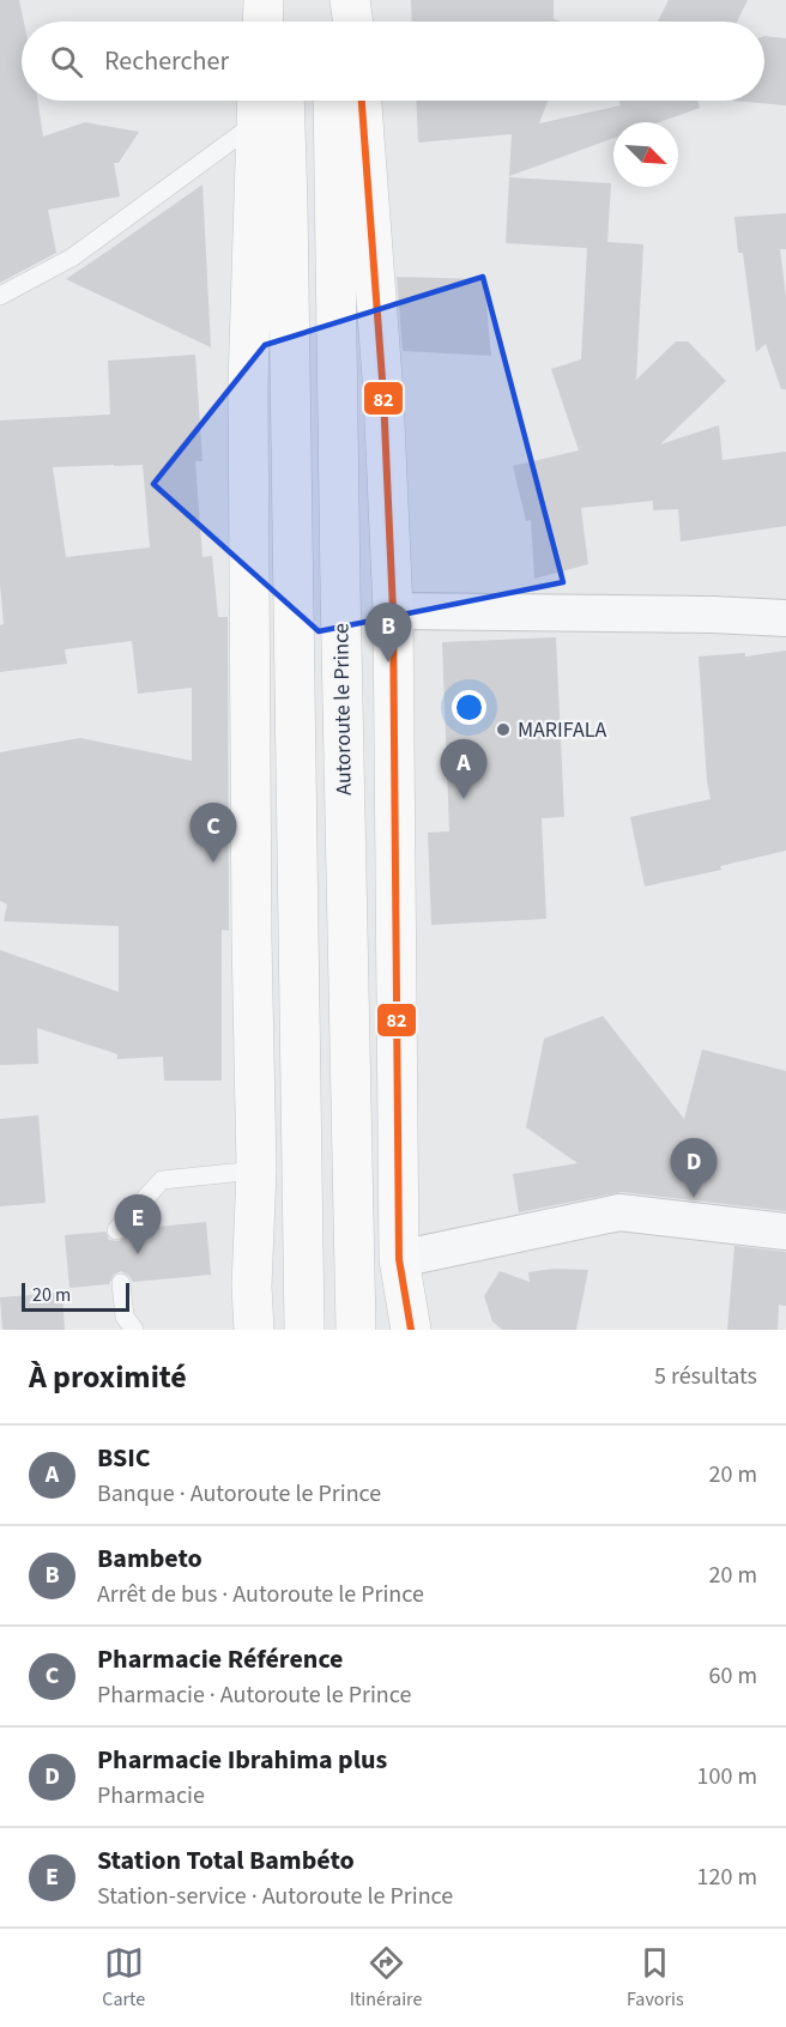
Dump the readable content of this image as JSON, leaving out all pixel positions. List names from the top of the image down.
{
  "streets": {
    "main road": ["Autoroute le Prince"]
  },
  "places": ["MARIFALA"],
  "lines": ["transit line 82"],
  "scale_bar": "20 m",
  "north": "bottom right",
  "page": {
    "search": "Rechercher",
    "pins": [
      "B",
      "A",
      "C",
      "D",
      "E"
    ],
    "scale": "20 m",
    "heading": ["À proximité", "5 résultats"],
    "list": [
      {
        "mark": "A",
        "name": "BSIC",
        "note": "Banque · Autoroute le Prince",
        "value": "20 m"
      },
      {
        "mark": "B",
        "name": "Bambeto",
        "note": "Arrêt de bus · Autoroute le Prince",
        "value": "20 m"
      },
      {
        "mark": "C",
        "name": "Pharmacie Référence",
        "note": "Pharmacie · Autoroute le Prince",
        "value": "60 m"
      },
      {
        "mark": "D",
        "name": "Pharmacie Ibrahima plus",
        "note": "Pharmacie",
        "value": "100 m"
      },
      {
        "mark": "E",
        "name": "Station Total Bambéto",
        "note": "Station-service · Autoroute le Prince",
        "value": "120 m"
      }
    ],
    "nav": ["Carte", "Itinéraire", "Favoris"]
  }
}
